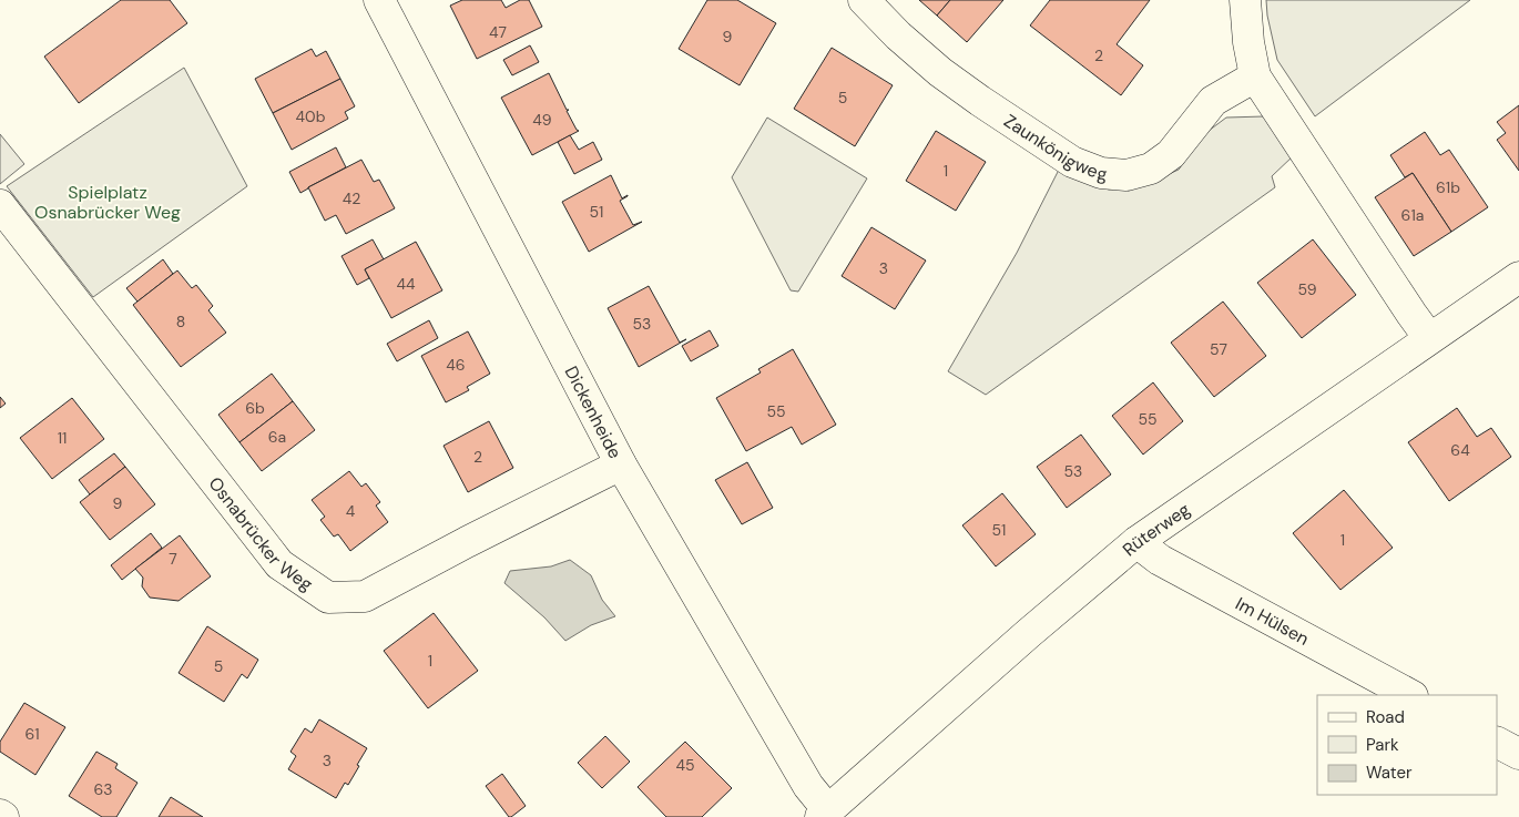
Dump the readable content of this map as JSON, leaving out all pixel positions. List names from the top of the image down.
{
  "streets": {
    "street": [
      "Zaunkönigweg",
      "Dickenheide",
      "Rüterweg",
      "Osnabrücker Weg",
      "Im Hülsen"
    ]
  },
  "crossings": [
    ["Dickenheide", "Rüterweg"],
    ["Dickenheide", "Osnabrücker Weg"],
    ["Rüterweg", "Im Hülsen"]
  ],
  "parks": ["Spielplatz Osnabrücker Weg"],
  "house_numbers": [
    "47",
    "9",
    "2",
    "5",
    "40b",
    "49",
    "1",
    "61b",
    "42",
    "51",
    "61a",
    "3",
    "44",
    "59",
    "8",
    "53",
    "57",
    "46",
    "6b",
    "55",
    "55",
    "6a",
    "11",
    "64",
    "2",
    "53",
    "9",
    "4",
    "51",
    "1",
    "7",
    "1",
    "5",
    "61",
    "3",
    "45",
    "63"
  ],
  "legend": ["Road", "Park", "Water"]
}
